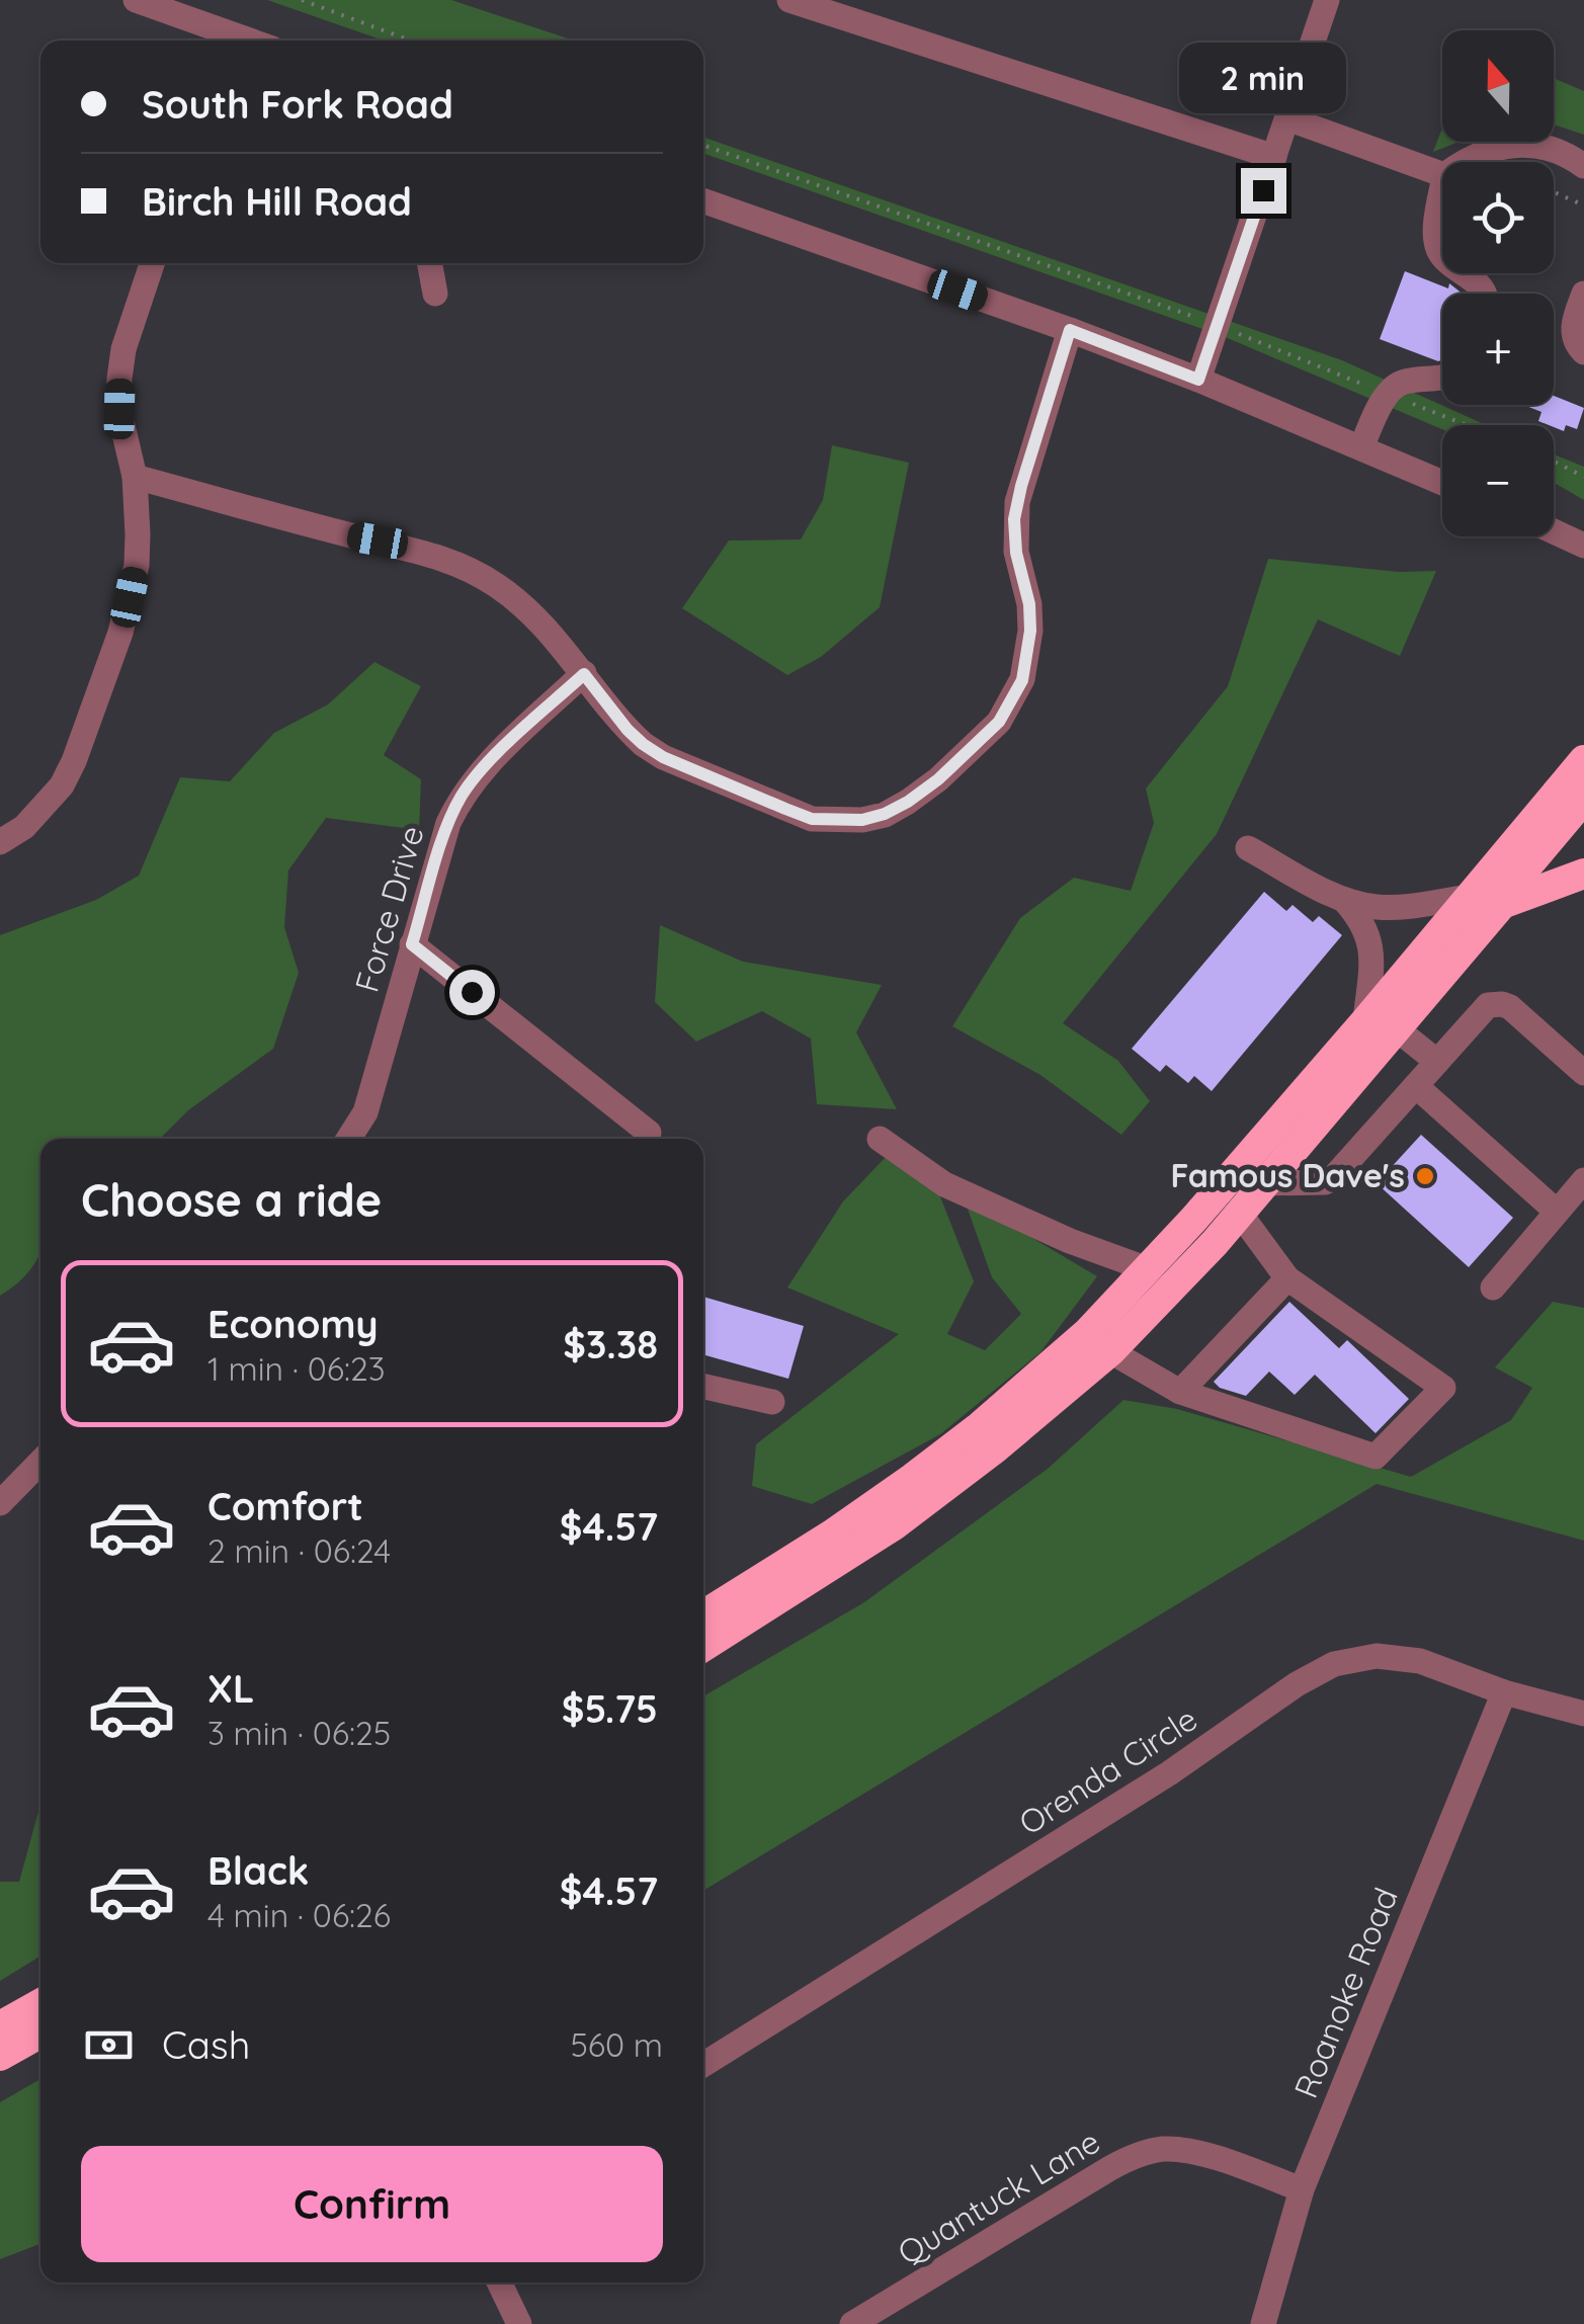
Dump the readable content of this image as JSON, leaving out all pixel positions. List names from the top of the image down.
{
  "streets": {
    "street": [
      "Force Drive",
      "Orenda Circle",
      "Roanoke Road",
      "Quantuck Lane"
    ]
  },
  "crossings": [
    ["Orenda Circle", "Roanoke Road"],
    ["Roanoke Road", "Quantuck Lane"]
  ],
  "places": ["Famous Dave's"],
  "north": "top",
  "page": {
    "map_buttons": ["+", "−"],
    "banner": ["South Fork Road", "Birch Hill Road"],
    "bubble": "2 min",
    "heading": "Choose a ride",
    "list": [
      {
        "name": "Economy",
        "note": "1 min · 06:23",
        "value": "$3.38"
      },
      {
        "name": "Comfort",
        "note": "2 min · 06:24",
        "value": "$4.57"
      },
      {
        "name": "XL",
        "note": "3 min · 06:25",
        "value": "$5.75"
      },
      {
        "name": "Black",
        "note": "4 min · 06:26",
        "value": "$4.57"
      }
    ],
    "pay": ["Cash", "560 m"],
    "buttons": "Confirm"
  }
}
